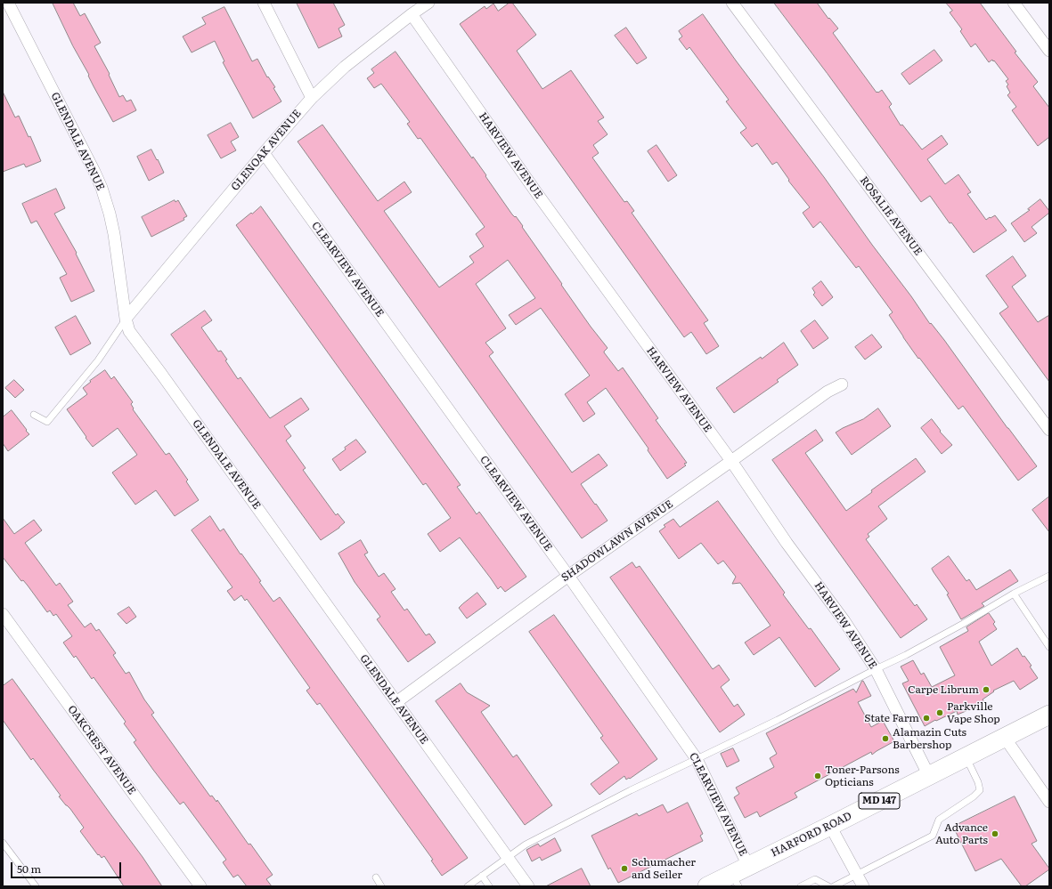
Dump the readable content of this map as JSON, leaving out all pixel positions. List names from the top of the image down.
{
  "streets": {
    "main road": ["MD 147", "HARFORD ROAD"],
    "street": [
      "GLENDALE AVENUE",
      "GLENOAK AVENUE",
      "HARVIEW AVENUE",
      "ROSALIE AVENUE",
      "CLEARVIEW AVENUE",
      "SHADOWLAWN AVENUE",
      "OAKCREST AVENUE"
    ]
  },
  "crossings": [
    ["GLENDALE AVENUE", "GLENOAK AVENUE"],
    ["GLENDALE AVENUE", "SHADOWLAWN AVENUE"],
    ["GLENOAK AVENUE", "HARVIEW AVENUE"],
    ["GLENOAK AVENUE", "CLEARVIEW AVENUE"],
    ["HARVIEW AVENUE", "SHADOWLAWN AVENUE"],
    ["HARVIEW AVENUE", "HARFORD ROAD"],
    ["CLEARVIEW AVENUE", "SHADOWLAWN AVENUE"],
    ["CLEARVIEW AVENUE", "HARFORD ROAD"]
  ],
  "places": [
    "Carpe Librum",
    "Parkville Vape Shop",
    "State Farm",
    "Alamazin Cuts Barbershop",
    "Toner-Parsons Opticians",
    "Advance Auto Parts",
    "Schumacher and Seiler"
  ],
  "scale_bar": "50 m"
}
